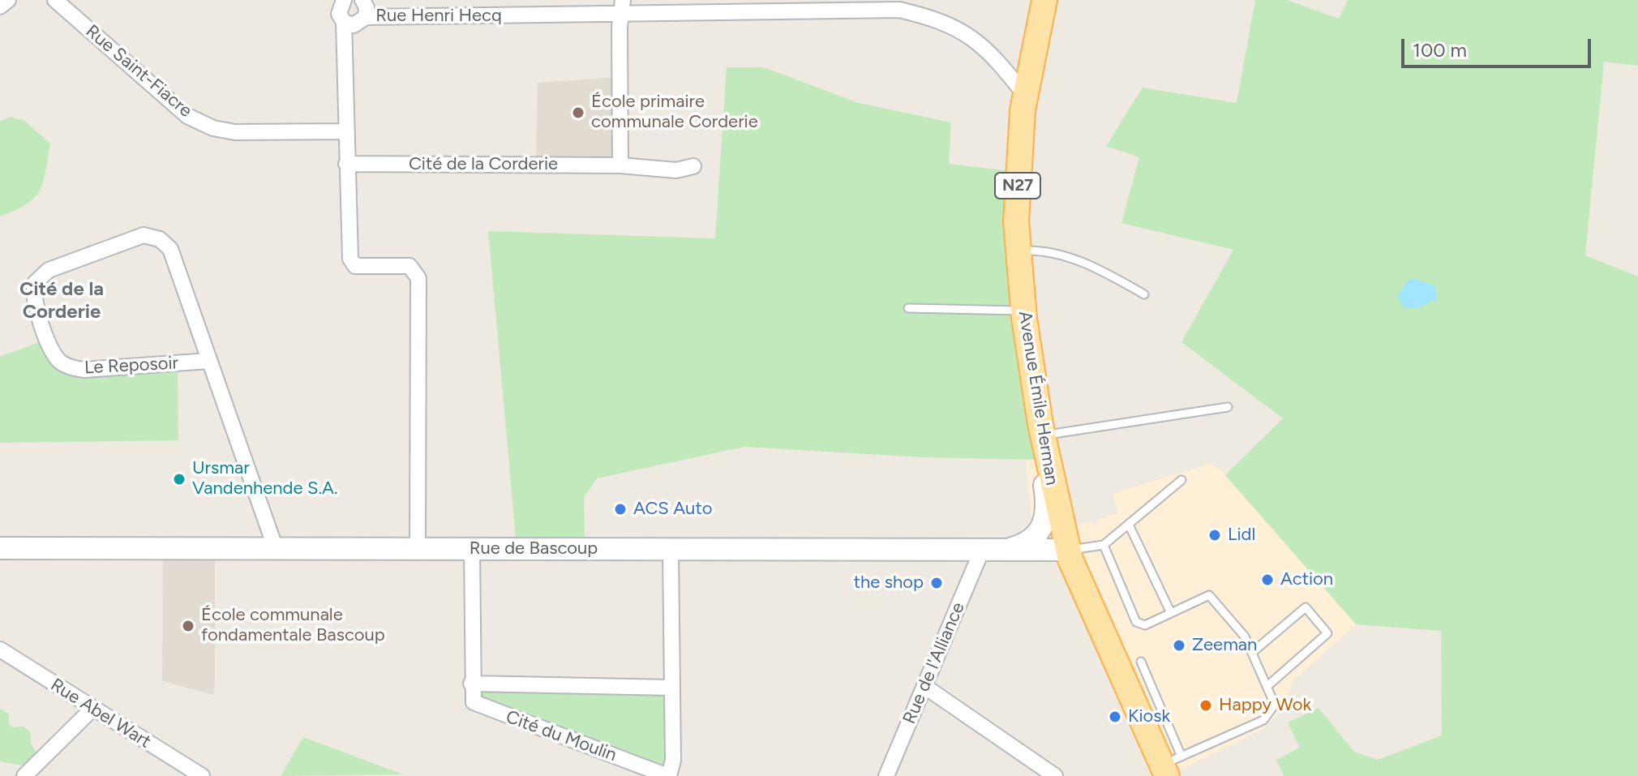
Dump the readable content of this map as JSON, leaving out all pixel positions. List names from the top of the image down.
{
  "streets": {
    "main road": ["N27", "Avenue Émile Herman", "Rue de Bascoup"],
    "street": [
      "Rue Henri Hecq",
      "Rue Saint-Fiacre",
      "Cité de la Corderie",
      "Le Reposoir",
      "Rue de l'Alliance",
      "Rue Abel Wart",
      "Cité du Moulin"
    ]
  },
  "crossings": [
    ["Rue Henri Hecq", "Avenue Émile Herman"],
    ["Le Reposoir", "Rue de Bascoup"],
    ["Avenue Émile Herman", "Rue de Bascoup"],
    ["Rue de Bascoup", "Rue de l'Alliance"],
    ["Rue de Bascoup", "Cité du Moulin"]
  ],
  "districts": ["Cité de la Corderie"],
  "places": [
    "École primaire communale Corderie",
    "Ursmar Vandenhende S.A.",
    "ACS Auto",
    "Lidl",
    "Action",
    "the shop",
    "École communale fondamentale Bascoup",
    "Zeeman",
    "Happy Wok",
    "Kiosk"
  ],
  "scale_bar": "100 m"
}
